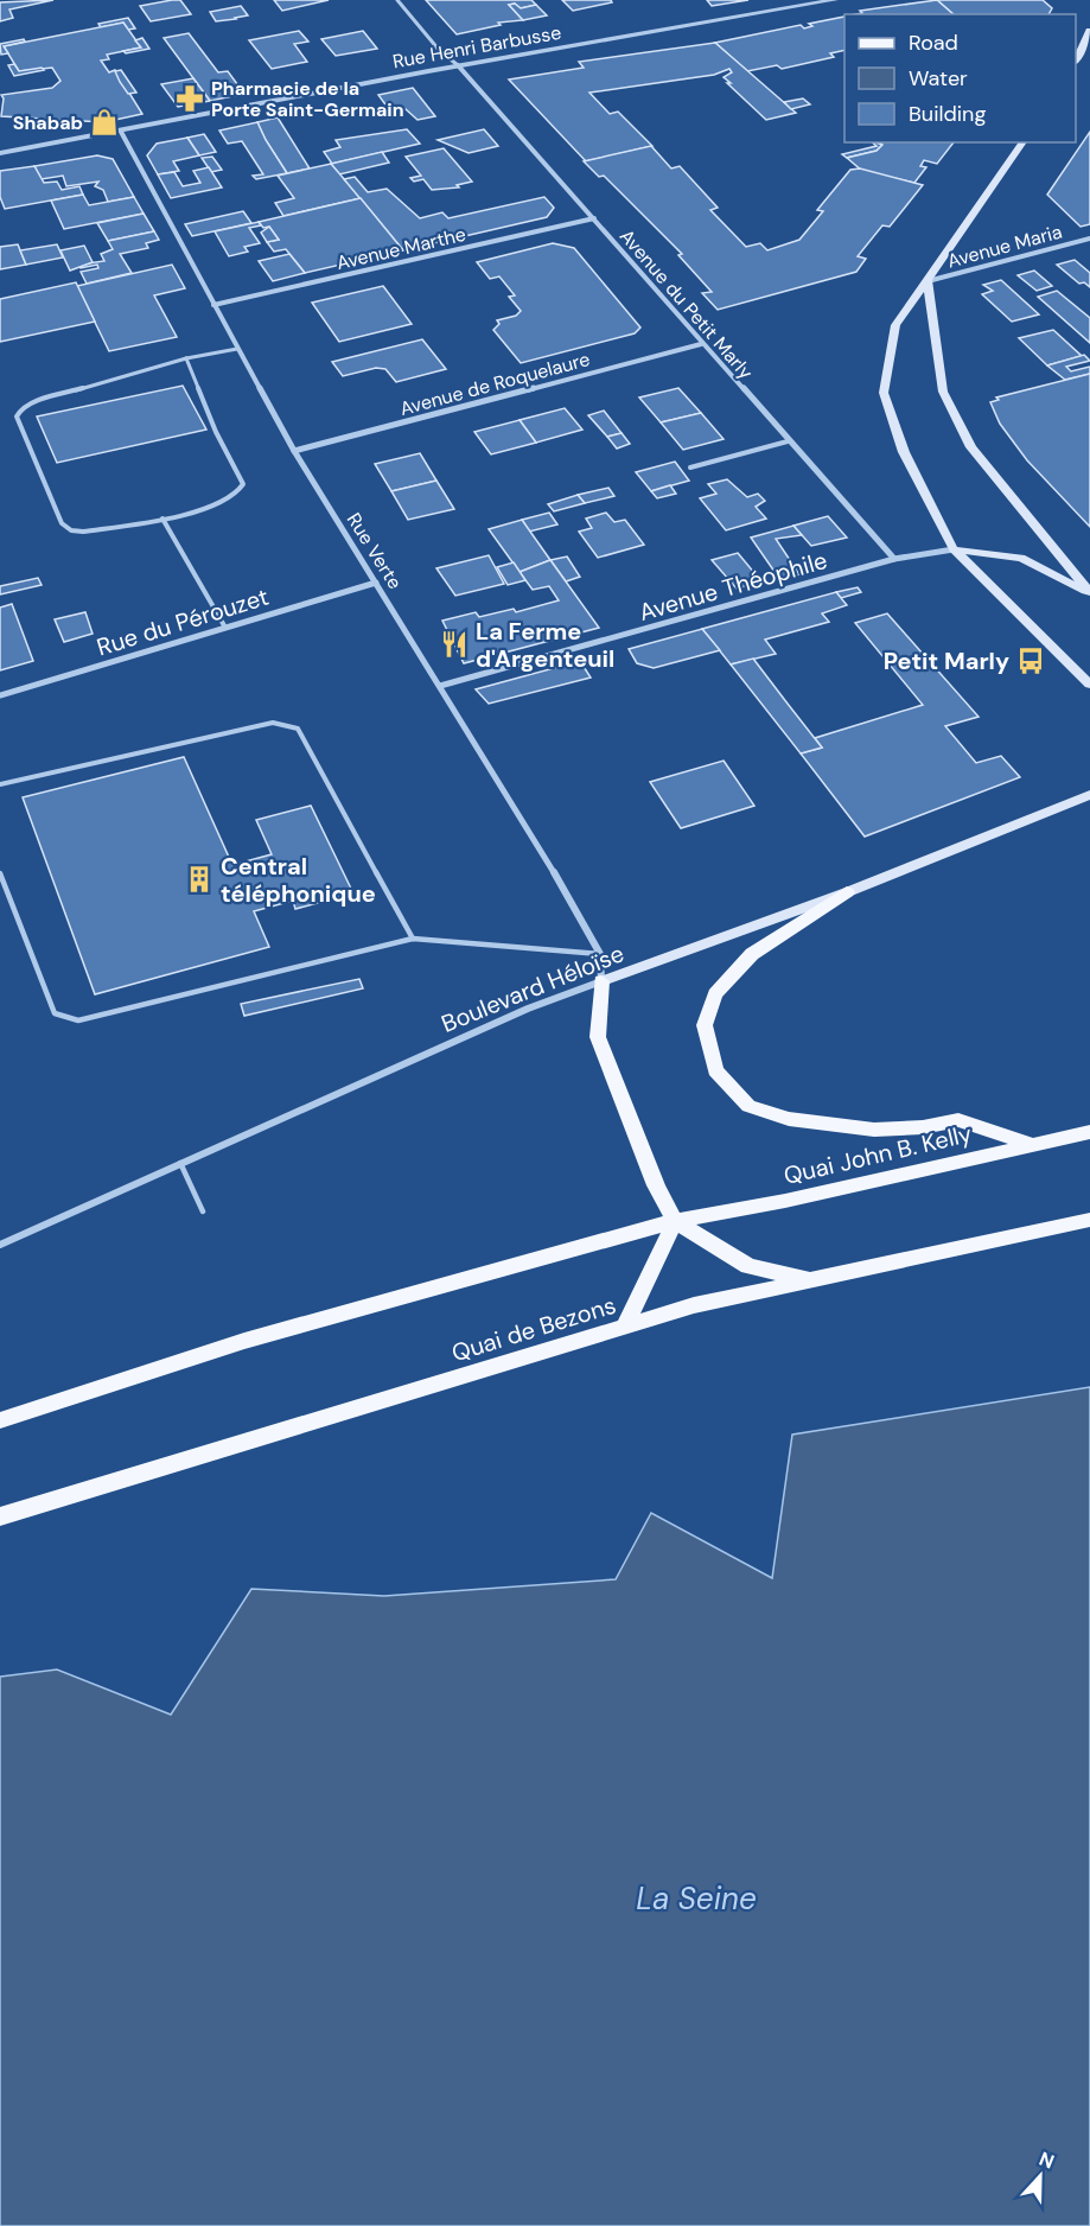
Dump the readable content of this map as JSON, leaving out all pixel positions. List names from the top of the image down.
{
  "streets": {
    "main road": ["Boulevard Héloïse", "Quai John B. Kelly", "Quai de Bezons"],
    "street": [
      "Rue Henri Barbusse",
      "Avenue Maria",
      "Avenue Marthe",
      "Avenue du Petit Marly",
      "Avenue de Roquelaure",
      "Rue Verte",
      "Avenue Théophile",
      "Rue du Pérouzet"
    ]
  },
  "crossings": [
    ["Rue Henri Barbusse", "Avenue du Petit Marly"],
    ["Rue Henri Barbusse", "Rue Verte"],
    ["Avenue Marthe", "Avenue du Petit Marly"],
    ["Avenue Marthe", "Rue Verte"],
    ["Avenue du Petit Marly", "Avenue de Roquelaure"],
    ["Avenue du Petit Marly", "Avenue Théophile"],
    ["Avenue de Roquelaure", "Rue Verte"],
    ["Rue Verte", "Avenue Théophile"],
    ["Rue Verte", "Rue du Pérouzet"],
    ["Rue Verte", "Boulevard Héloïse"]
  ],
  "water": ["La Seine"],
  "places": {
    "pharmacy": ["Pharmacie de la Porte Saint-Germain"],
    "shop": ["Shabab"],
    "restaurant": ["La Ferme d'Argenteuil"],
    "bus stop": ["Petit Marly"],
    "building": ["Central téléphonique"]
  },
  "legend": ["Road", "Water", "Building"],
  "north": "top"
}
